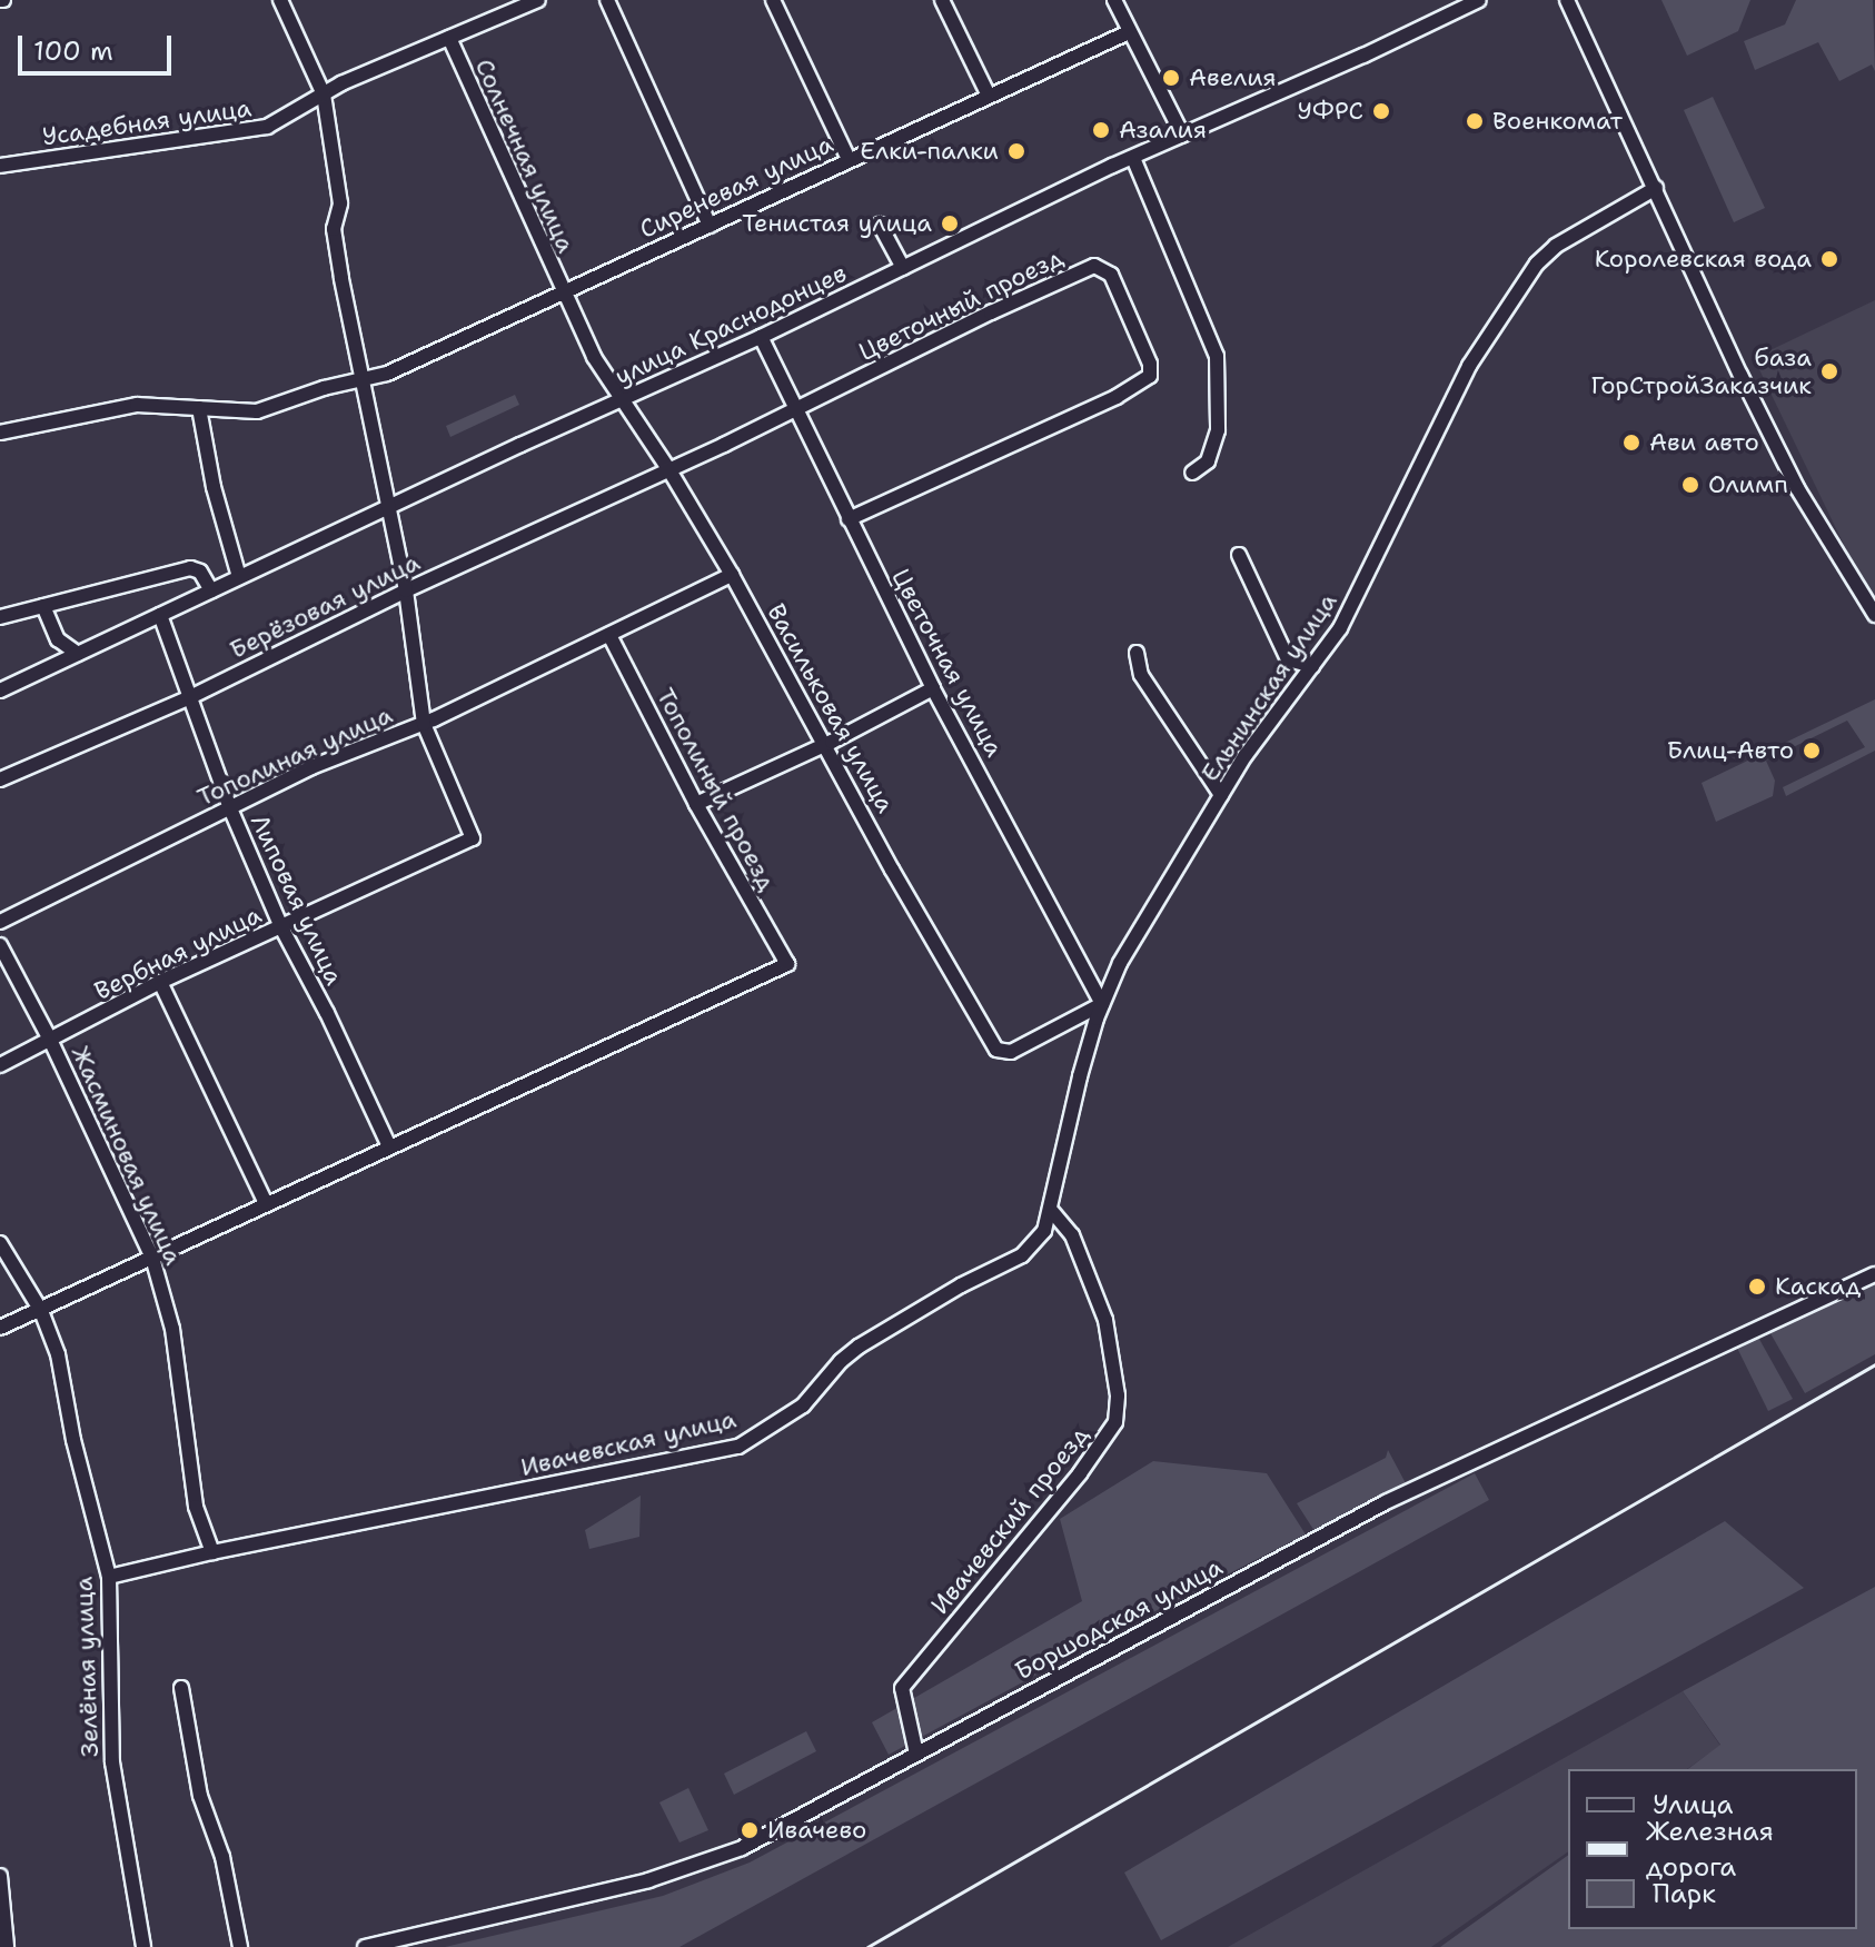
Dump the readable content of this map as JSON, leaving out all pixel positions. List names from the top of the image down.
{
  "streets": {
    "street": [
      "Усадебная улица",
      "Солнечная улица",
      "Сиреневая улица",
      "Цветочный проезд",
      "улица Краснодонцев",
      "Берёзовая улица",
      "Цветочная улица",
      "Ельнинская улица",
      "Васильковая улица",
      "Тополиная улица",
      "Тополиный проезд",
      "Липовая улица",
      "Вербная улица",
      "Жасминовая улица",
      "Ивачевская улица",
      "Ивачевский проезд",
      "Боршодская улица",
      "Зелёная улица"
    ]
  },
  "crossings": [
    ["Усадебная улица", "Солнечная улица"],
    ["Солнечная улица", "Сиреневая улица"],
    ["Солнечная улица", "Васильковая улица"],
    ["Сиреневая улица", "Васильковая улица"],
    ["Цветочный проезд", "Берёзовая улица"],
    ["Цветочный проезд", "Цветочная улица"],
    ["Цветочный проезд", "Васильковая улица"],
    ["улица Краснодонцев", "Цветочная улица"],
    ["улица Краснодонцев", "Васильковая улица"],
    ["улица Краснодонцев", "Липовая улица"],
    ["Берёзовая улица", "Васильковая улица"],
    ["Берёзовая улица", "Липовая улица"],
    ["Цветочная улица", "Ельнинская улица"],
    ["Цветочная улица", "Васильковая улица"],
    ["Ельнинская улица", "Васильковая улица"],
    ["Ельнинская улица", "Ивачевская улица"],
    ["Ельнинская улица", "Ивачевский проезд"],
    ["Васильковая улица", "Тополиная улица"],
    ["Тополиная улица", "Тополиный проезд"],
    ["Тополиная улица", "Липовая улица"],
    ["Тополиная улица", "Вербная улица"],
    ["Тополиный проезд", "Липовая улица"],
    ["Липовая улица", "Вербная улица"],
    ["Вербная улица", "Жасминовая улица"],
    ["Жасминовая улица", "Ивачевская улица"],
    ["Ивачевская улица", "Зелёная улица"],
    ["Ивачевский проезд", "Боршодская улица"]
  ],
  "places": [
    "Авелия",
    "УФРС",
    "Военкомат",
    "Азалия",
    "Елки-палки",
    "Тенистая улица",
    "Королевская вода",
    "база ГорСтройЗаказчик",
    "Ави авто",
    "Олимп",
    "Блиц-Авто",
    "Каскад",
    "Ивачево"
  ],
  "legend": ["Улица", "Железная дорога", "Парк"],
  "scale_bar": "100 m"
}
